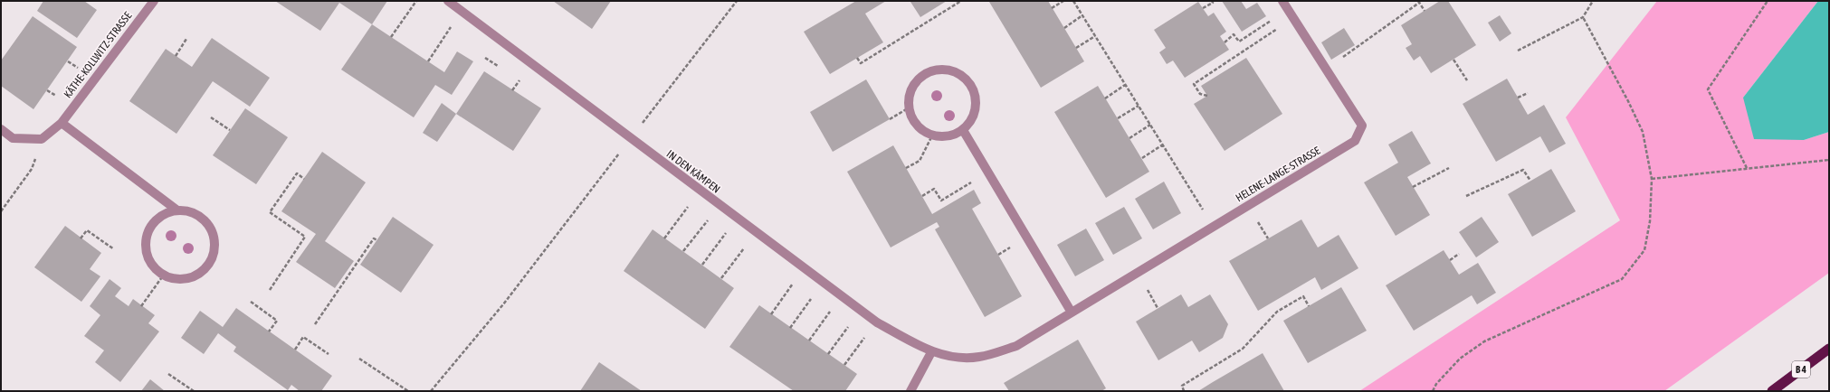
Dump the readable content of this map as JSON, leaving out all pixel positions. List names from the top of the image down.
{
  "streets": {
    "highway": ["B 4"],
    "street": ["KÄTHE-KOLLWITZ-STRASSE", "IN DEN KÄMPEN", "HELENE-LANGE-STRASSE"]
  },
  "crossings": [
    ["IN DEN KÄMPEN", "HELENE-LANGE-STRASSE"]
  ]
}
